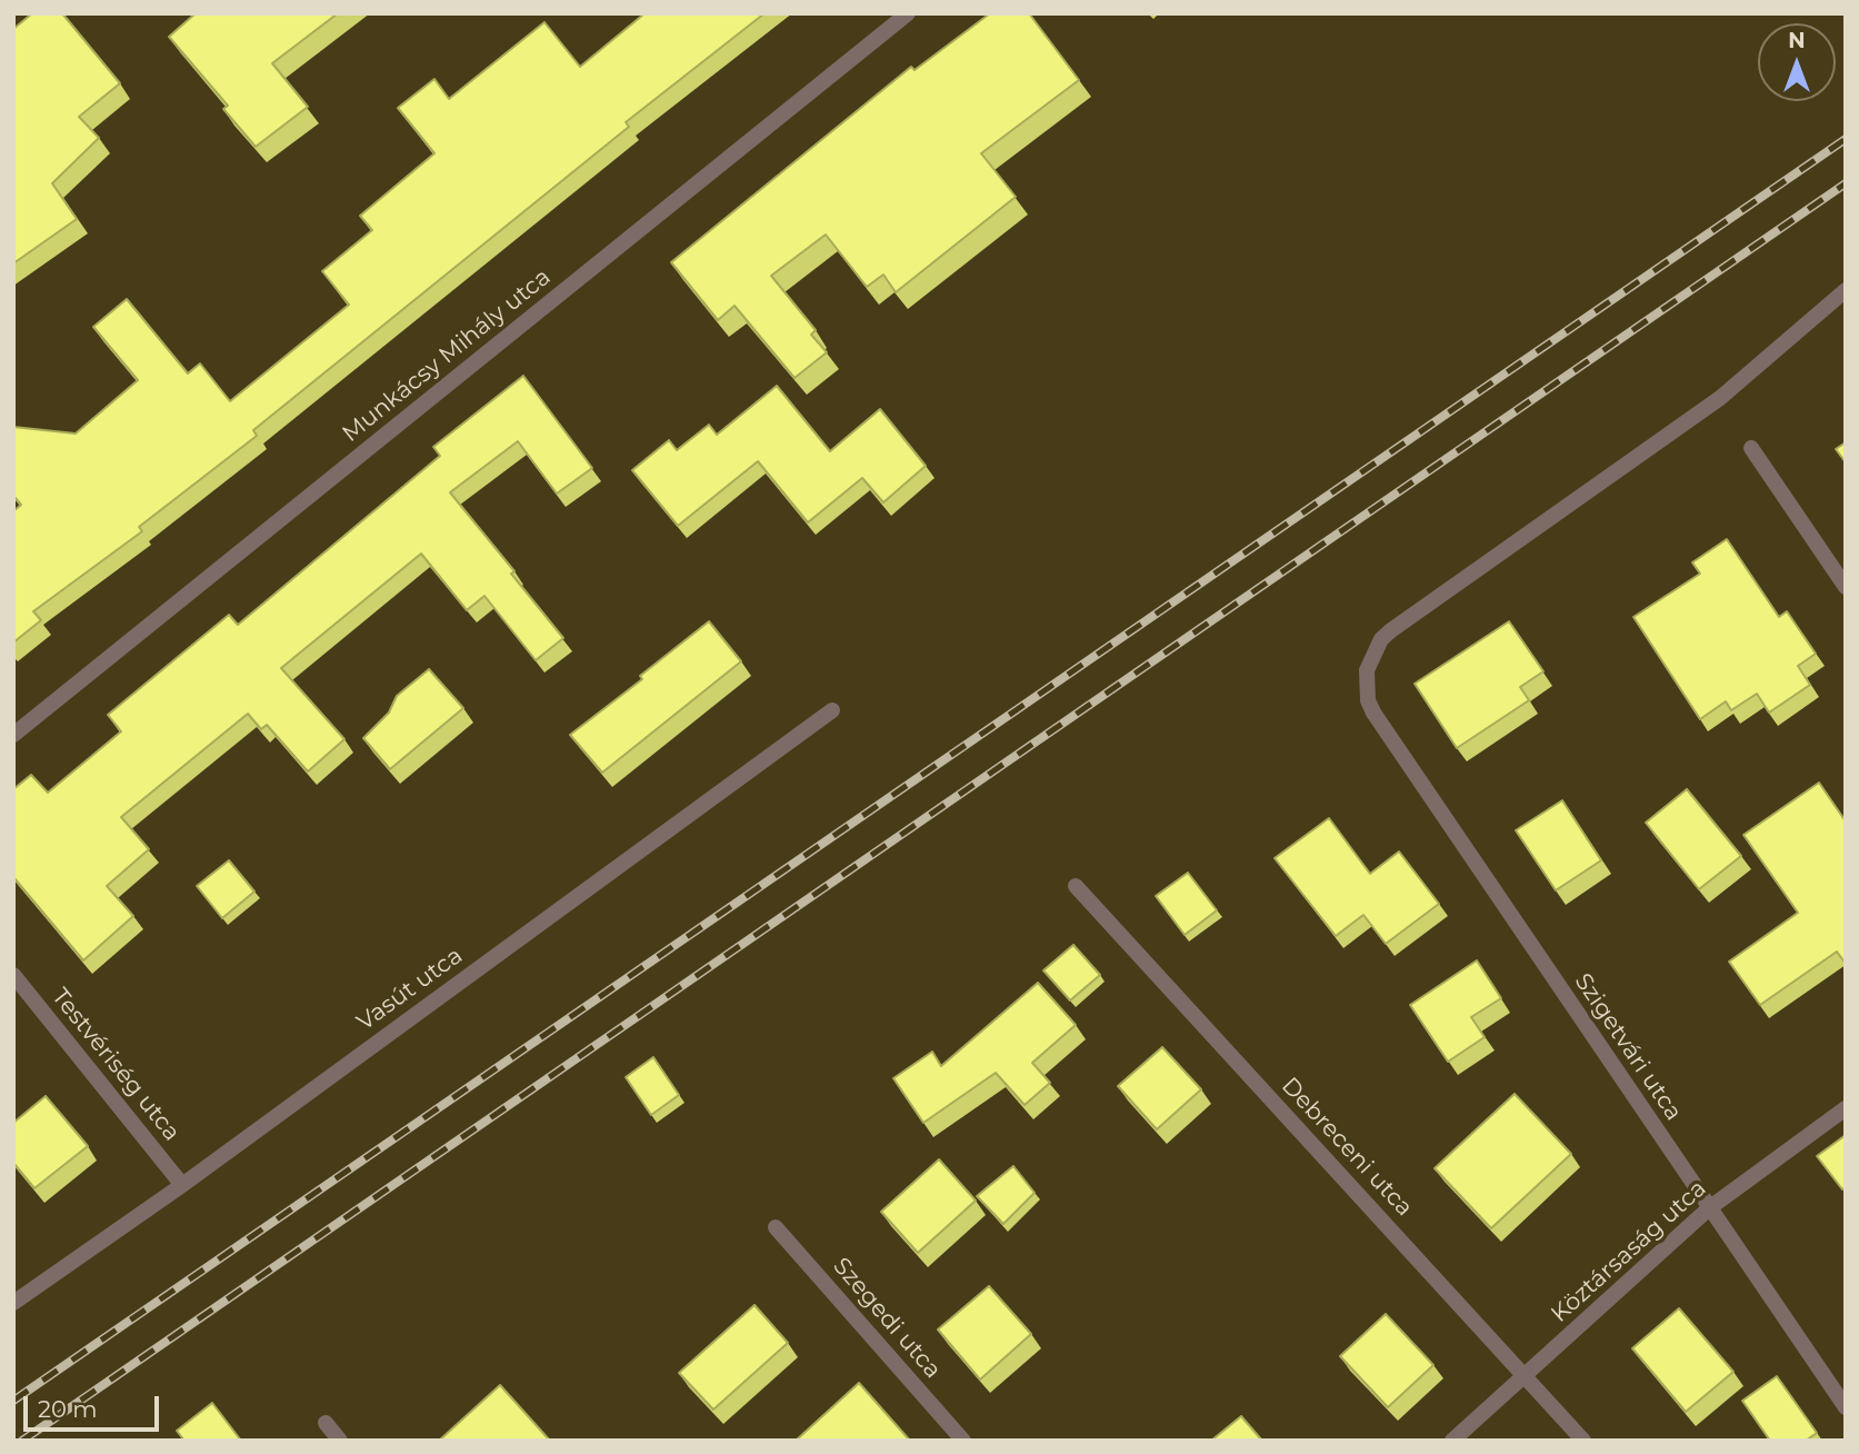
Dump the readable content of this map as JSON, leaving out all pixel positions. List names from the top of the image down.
{
  "streets": {
    "street": [
      "Munkácsy Mihály utca",
      "Vasút utca",
      "Szigetvári utca",
      "Testvériség utca",
      "Debreceni utca",
      "Köztársaság utca",
      "Szegedi utca"
    ]
  },
  "crossings": [
    ["Vasút utca", "Testvériség utca"],
    ["Szigetvári utca", "Köztársaság utca"],
    ["Debreceni utca", "Köztársaság utca"]
  ],
  "scale_bar": "20 m",
  "north": "top"
}
